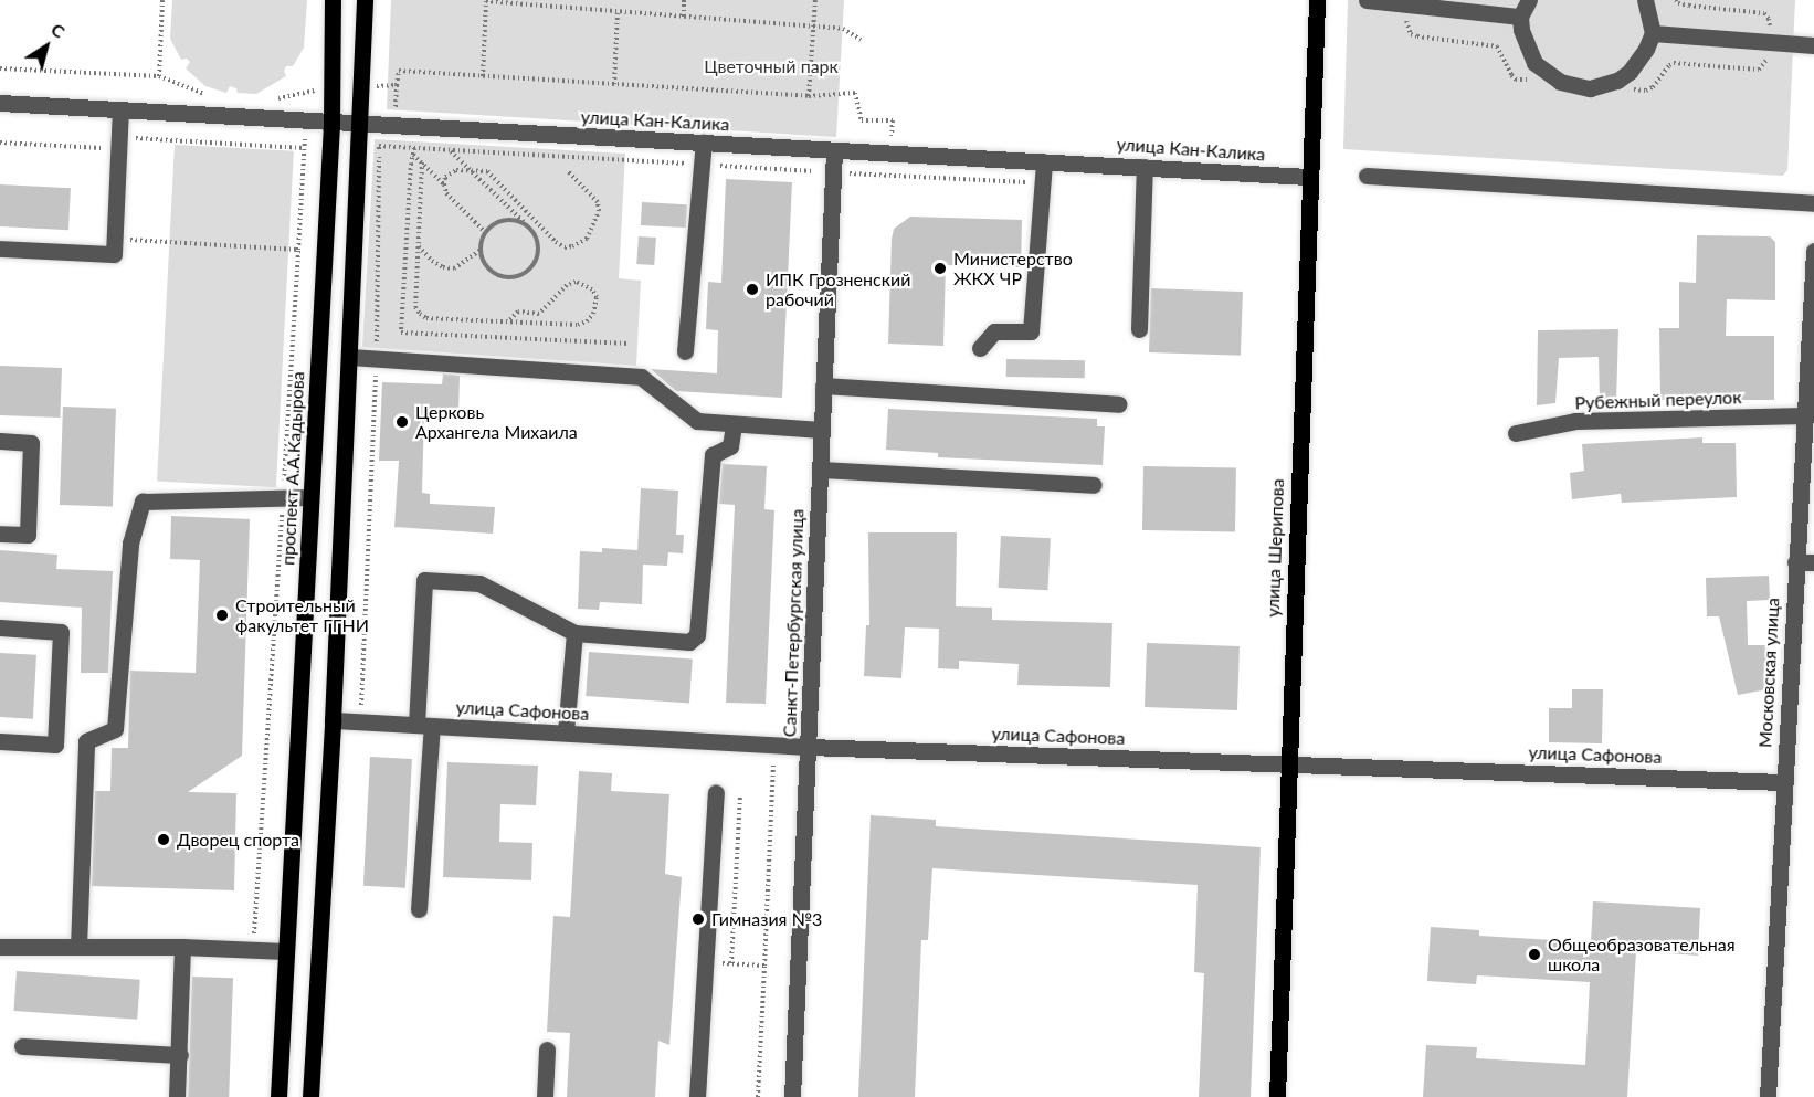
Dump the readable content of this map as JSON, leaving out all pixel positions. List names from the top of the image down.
{
  "streets": {
    "main road": ["проспект А.А.Кадырова", "улица Шерипова"],
    "street": [
      "улица Кан-Калика",
      "Рубежный переулок",
      "Санкт-Петербургская улица",
      "Московская улица",
      "улица Сафонова"
    ]
  },
  "crossings": [
    ["улица Кан-Калика", "проспект А.А.Кадырова"],
    ["улица Кан-Калика", "улица Шерипова"],
    ["улица Кан-Калика", "Санкт-Петербургская улица"],
    ["Рубежный переулок", "Московская улица"],
    ["улица Шерипова", "улица Сафонова"],
    ["Санкт-Петербургская улица", "улица Сафонова"],
    ["Московская улица", "улица Сафонова"]
  ],
  "parks": ["Цветочный парк"],
  "places": [
    "Министерство ЖКХ ЧР",
    "ИПК Грозненский рабочий",
    "Церковь Архангела Михаила",
    "Строительный факультет ГГНИ",
    "Дворец спорта",
    "Гимназия №3",
    "Общеобразовательная школа"
  ],
  "north": "top right"
}
